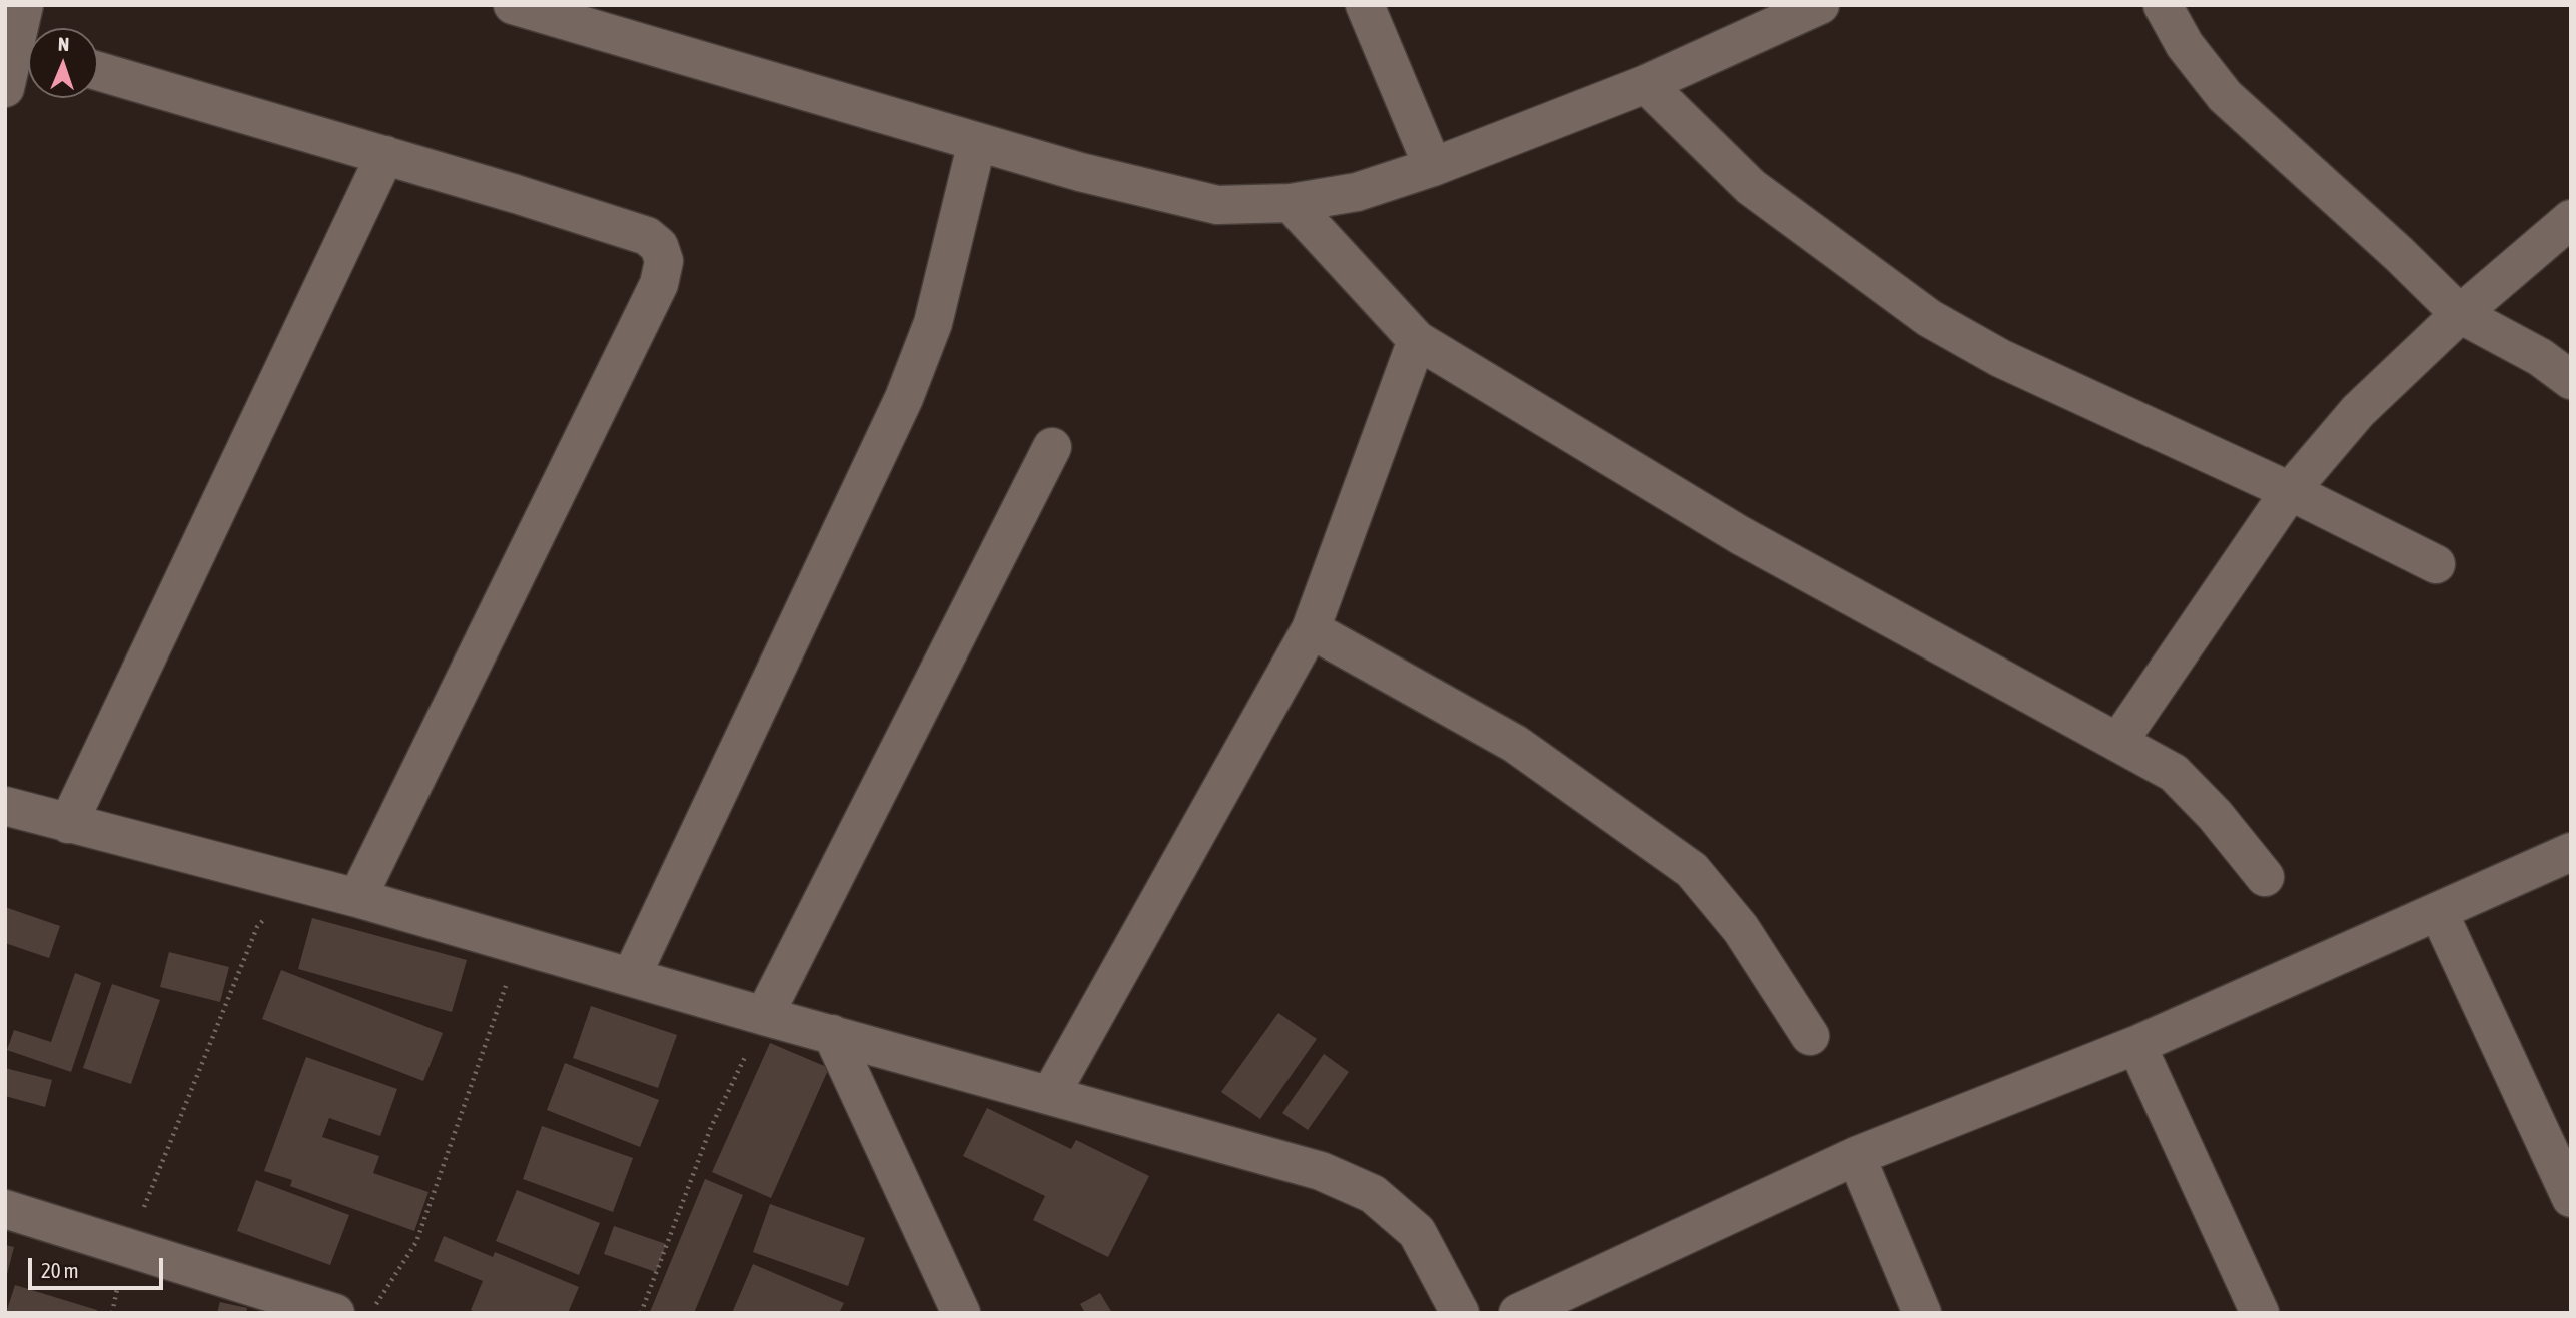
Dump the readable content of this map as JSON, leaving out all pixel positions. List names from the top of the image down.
{
  "scale_bar": "20 m",
  "north": "top"
}
